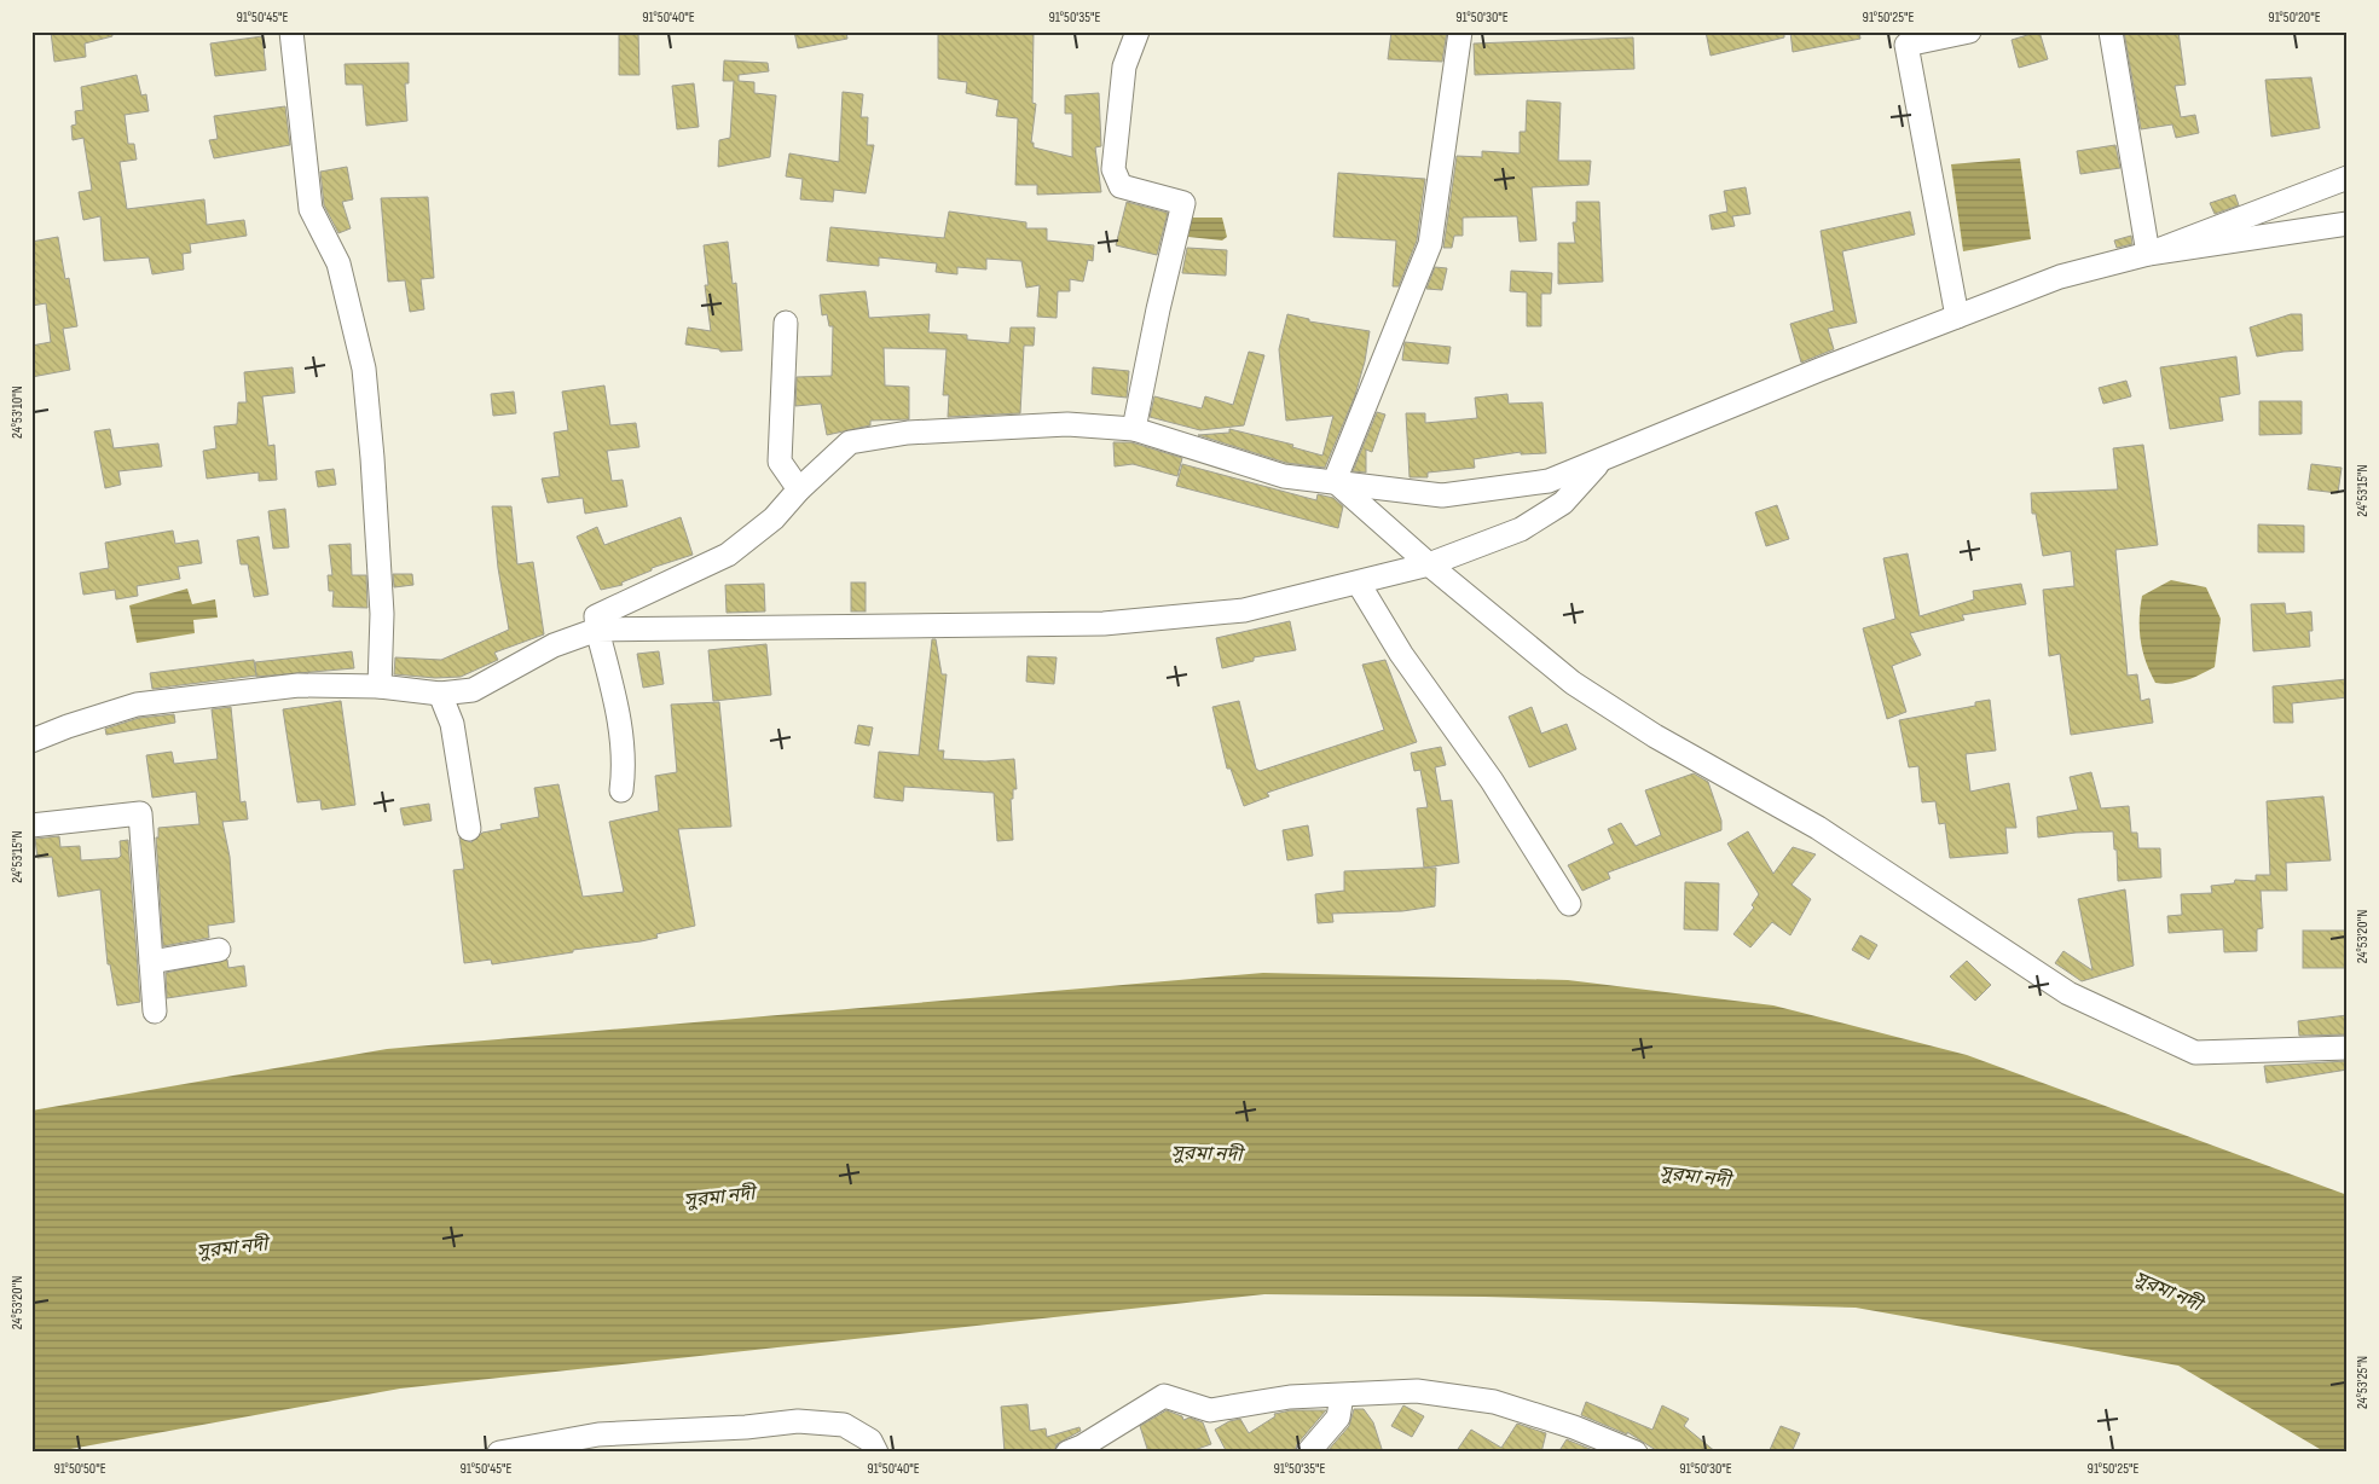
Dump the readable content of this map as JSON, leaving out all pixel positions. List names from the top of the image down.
{
  "water": ["সুরমা নদী"],
  "coordinates": [
    "91°50'45\"E",
    "91°50'40\"E",
    "91°50'35\"E",
    "91°50'30\"E",
    "91°50'25\"E",
    "91°50'20\"E",
    "24°53'10\"N",
    "24°53'15\"N",
    "24°53'20\"N",
    "24°53'25\"N",
    "91°50'50\"E"
  ]
}
